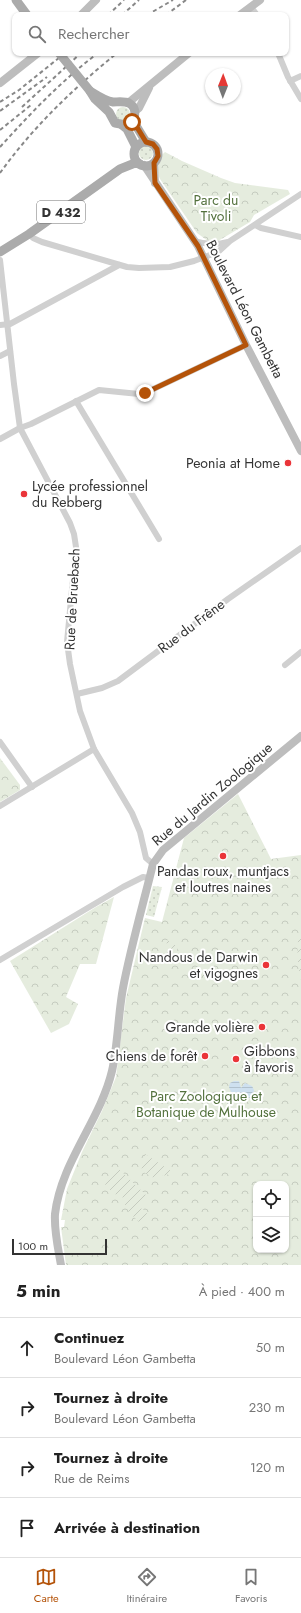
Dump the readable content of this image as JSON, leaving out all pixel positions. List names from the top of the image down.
{
  "streets": {
    "main road": ["D 432", "Boulevard Léon Gambetta", "Rue du Jardin Zoologique"],
    "street": ["Rue de Bruebach", "Rue du Frêne"]
  },
  "crossings": [
    ["D 432", "Boulevard Léon Gambetta"],
    ["Rue de Bruebach", "Rue du Frêne"],
    ["Rue de Bruebach", "Rue du Jardin Zoologique"]
  ],
  "parks": ["Parc du Tivoli", "Parc Zoologique et Botanique de Mulhouse"],
  "places": [
    "Peonia at Home",
    "Lycée professionnel du Rebberg",
    "Pandas roux, muntjacs et loutres naines",
    "Nandous de Darwin et vigognes",
    "Grande volière",
    "Chiens de forêt",
    "Gibbons à favoris"
  ],
  "scale_bar": "100 m",
  "north": "top",
  "page": {
    "search": "Rechercher",
    "scale": "100 m",
    "heading": ["5 min", "À pied · 400 m"],
    "list": [
      ["Continuez", "Boulevard Léon Gambetta", "50 m"],
      ["Tournez à droite", "Boulevard Léon Gambetta", "230 m"],
      ["Tournez à droite", "Rue de Reims", "120 m"],
      "Arrivée à destination"
    ],
    "nav": ["Carte", "Itinéraire", "Favoris"]
  }
}
